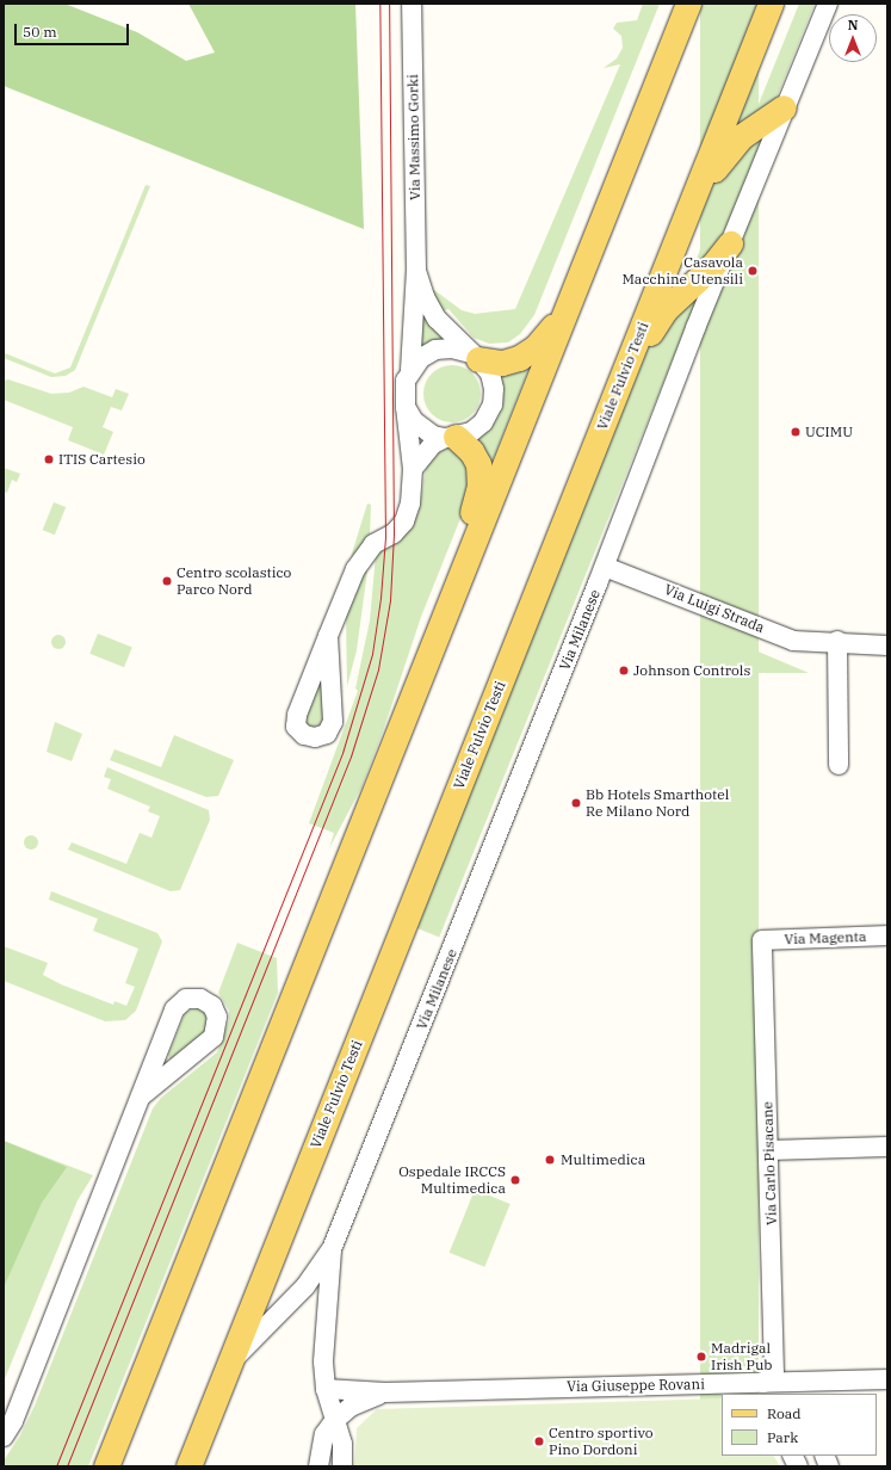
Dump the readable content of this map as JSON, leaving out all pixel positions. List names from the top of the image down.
{
  "streets": {
    "main road": ["Viale Fulvio Testi"],
    "street": [
      "Via Massimo Gorki",
      "Via Luigi Strada",
      "Via Milanese",
      "Via Magenta",
      "Via Carlo Pisacane",
      "Via Giuseppe Rovani"
    ]
  },
  "crossings": [
    ["Via Luigi Strada", "Via Milanese"],
    ["Via Milanese", "Via Giuseppe Rovani"],
    ["Via Magenta", "Via Carlo Pisacane"],
    ["Via Carlo Pisacane", "Via Giuseppe Rovani"]
  ],
  "places": [
    "Casavola Macchine Utensili",
    "UCIMU",
    "ITIS Cartesio",
    "Centro scolastico Parco Nord",
    "Johnson Controls",
    "Bb Hotels Smarthotel Re Milano Nord",
    "Multimedica",
    "Ospedale IRCCS Multimedica",
    "Madrigal Irish Pub",
    "Centro sportivo Pino Dordoni"
  ],
  "legend": ["Road", "Park"],
  "scale_bar": "50 m",
  "north": "top"
}
